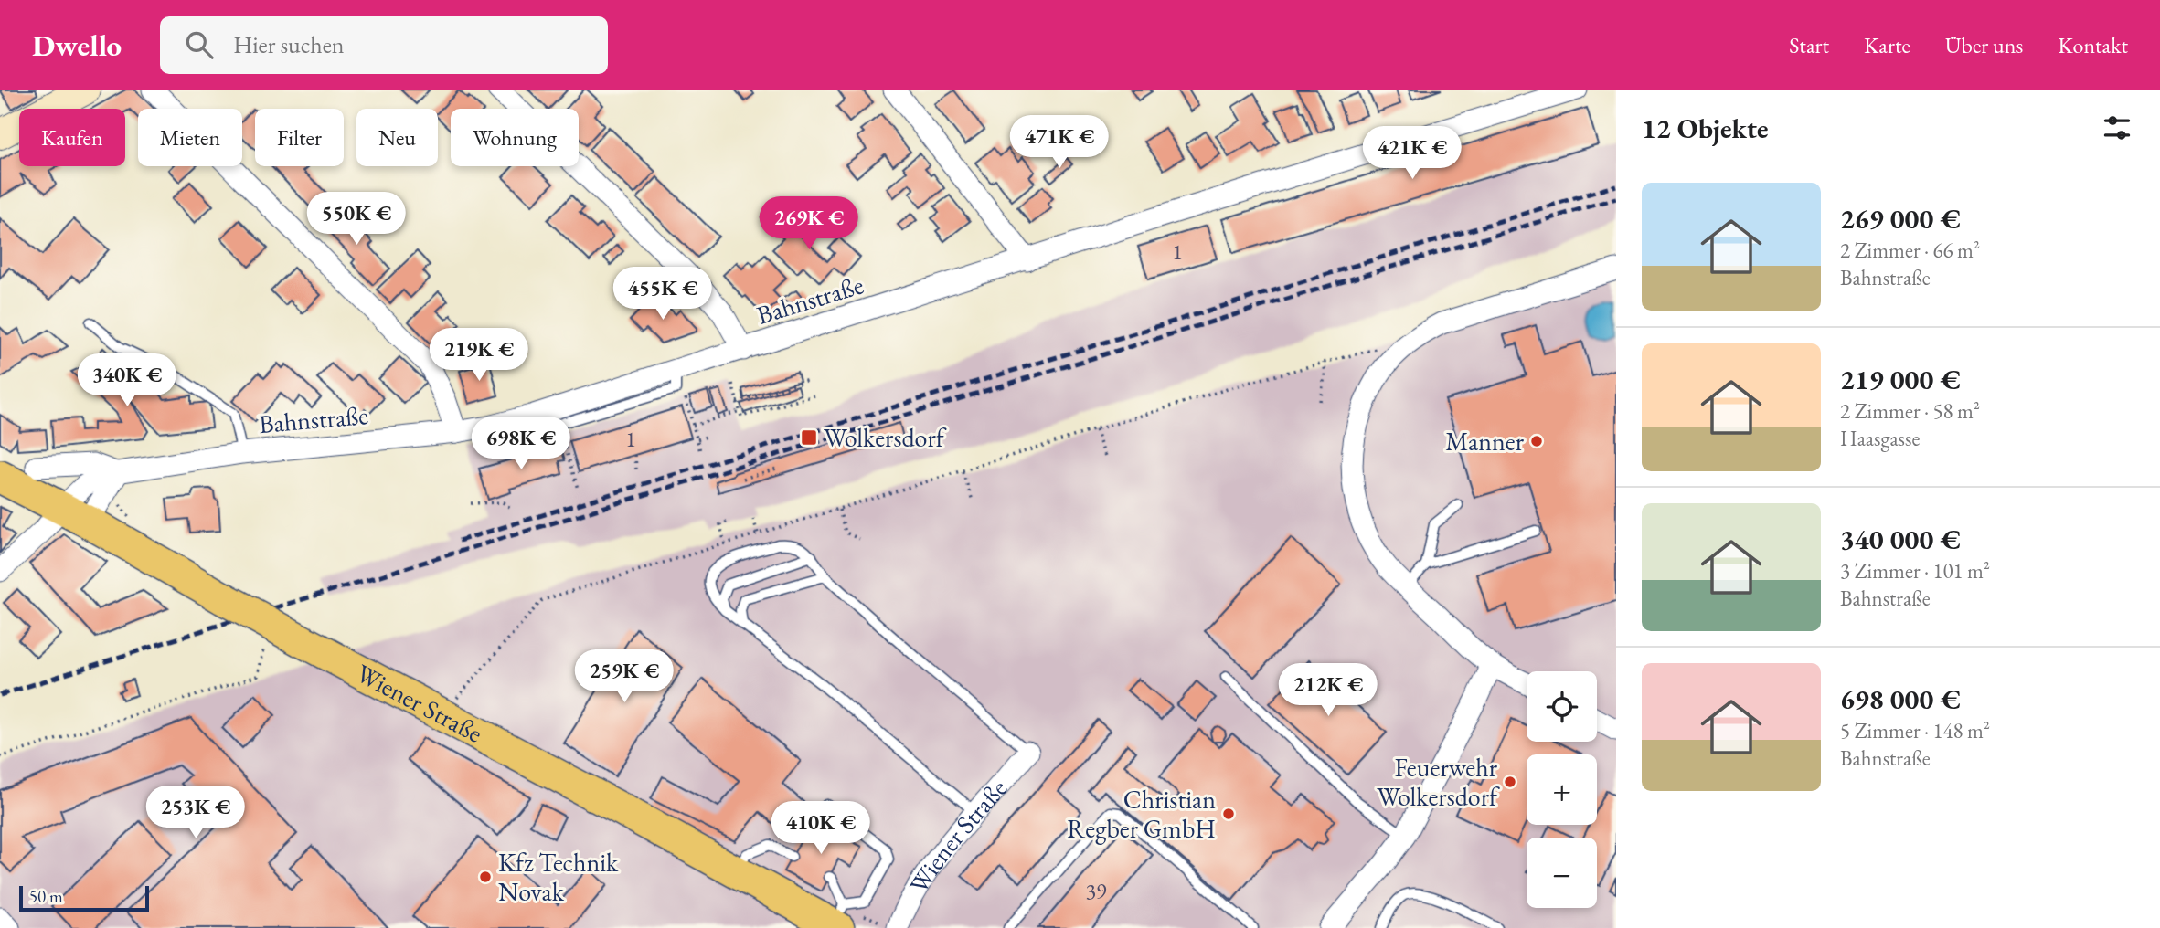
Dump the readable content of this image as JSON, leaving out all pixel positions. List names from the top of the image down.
{
  "streets": {
    "main road": ["Wiener Straße"],
    "street": ["Bahnstraße"]
  },
  "crossings": [
    ["Bahnstraße", "Wiener Straße"]
  ],
  "places": {
    "transit": ["Wolkersdorf"],
    "other": [
      "Manner",
      "Feuerwehr Wolkersdorf",
      "Christian Regber GmbH",
      "Kfz Technik Novak"
    ]
  },
  "house_numbers": ["1", "1", "39"],
  "scale_bar": "50 m",
  "page": {
    "header": "Dwello",
    "search": "Hier suchen",
    "nav": [
      "Start",
      "Karte",
      "Über uns",
      "Kontakt"
    ],
    "heading": "12 Objekte",
    "chip": [
      "Kaufen",
      "Mieten",
      "Filter",
      "Neu",
      "Wohnung"
    ],
    "price": [
      "471K €",
      "421K €",
      "550K €",
      "269K €",
      "455K €",
      "219K €",
      "340K €",
      "698K €",
      "259K €",
      "212K €",
      "253K €",
      "410K €"
    ],
    "list": [
      {
        "name": "269 000 €",
        "note": "2 Zimmer · 66 m² · Bahnstraße"
      },
      {
        "name": "219 000 €",
        "note": "2 Zimmer · 58 m² · Haasgasse"
      },
      {
        "name": "340 000 €",
        "note": "3 Zimmer · 101 m² · Bahnstraße"
      },
      {
        "name": "698 000 €",
        "note": "5 Zimmer · 148 m² · Bahnstraße"
      }
    ],
    "map_buttons": ["+", "−"],
    "scale": "50 m"
  }
}
